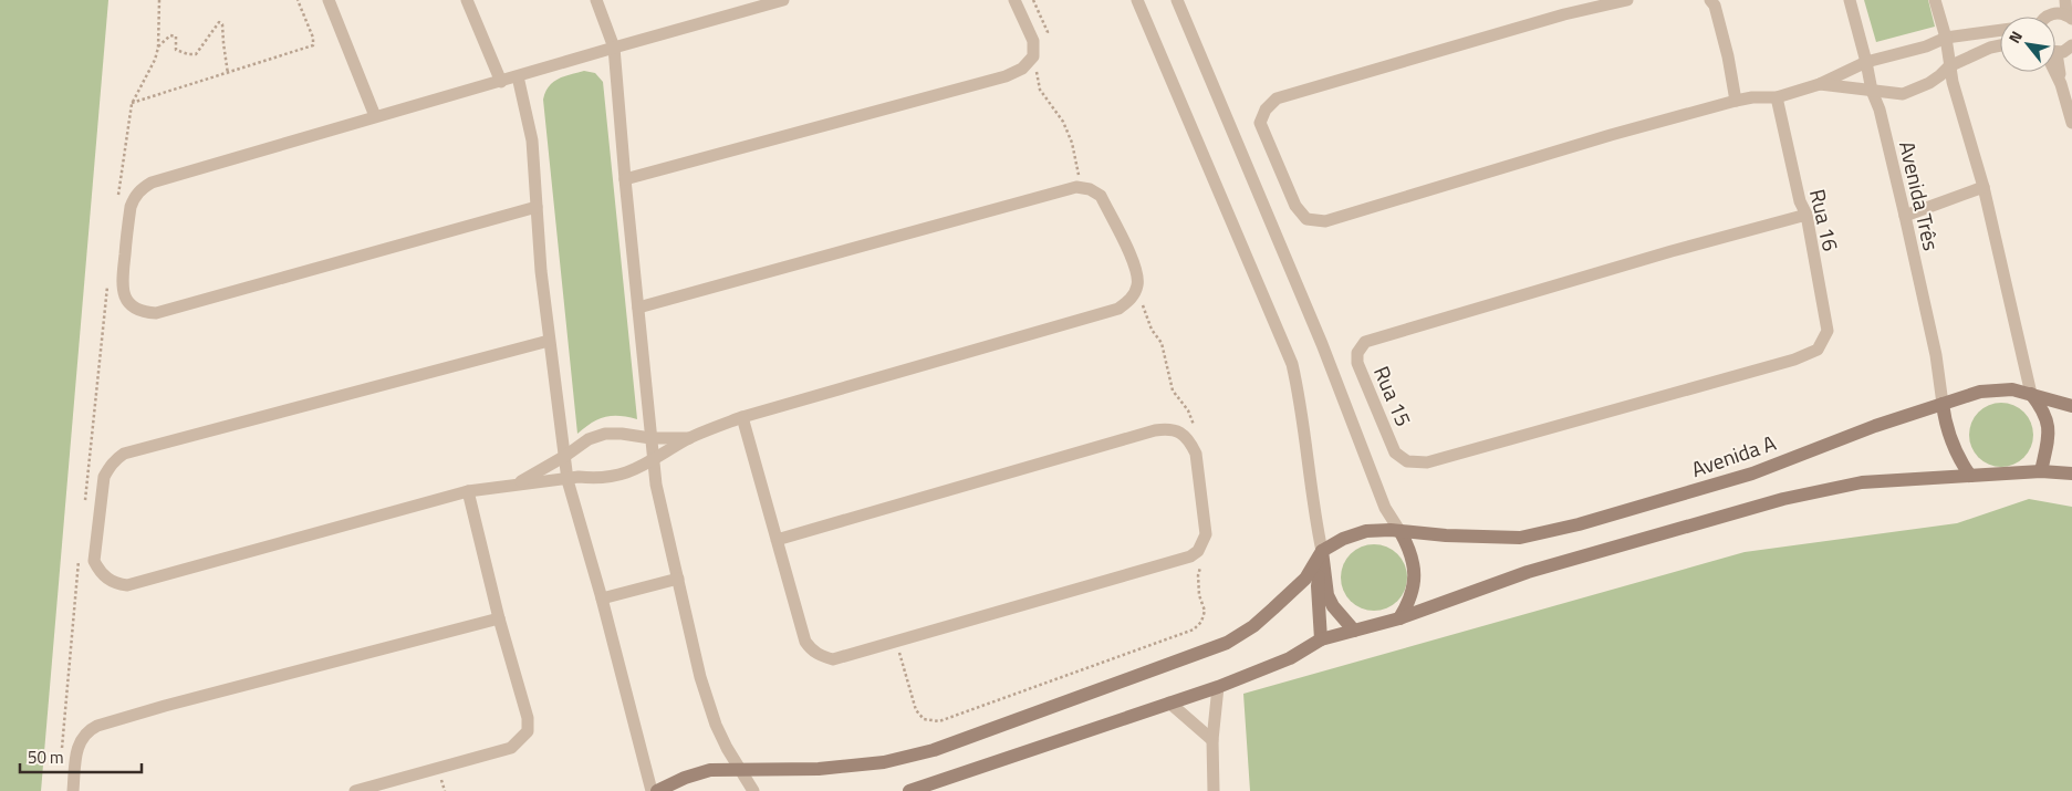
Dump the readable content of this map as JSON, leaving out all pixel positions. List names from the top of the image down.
{
  "streets": {
    "main road": ["Avenida A"],
    "street": ["Avenida Três", "Rua 16", "Rua 15"]
  },
  "crossings": [
    ["Avenida Três", "Avenida A"],
    ["Rua 16", "Rua 15"]
  ],
  "scale_bar": "50 m",
  "north": "top left"
}
